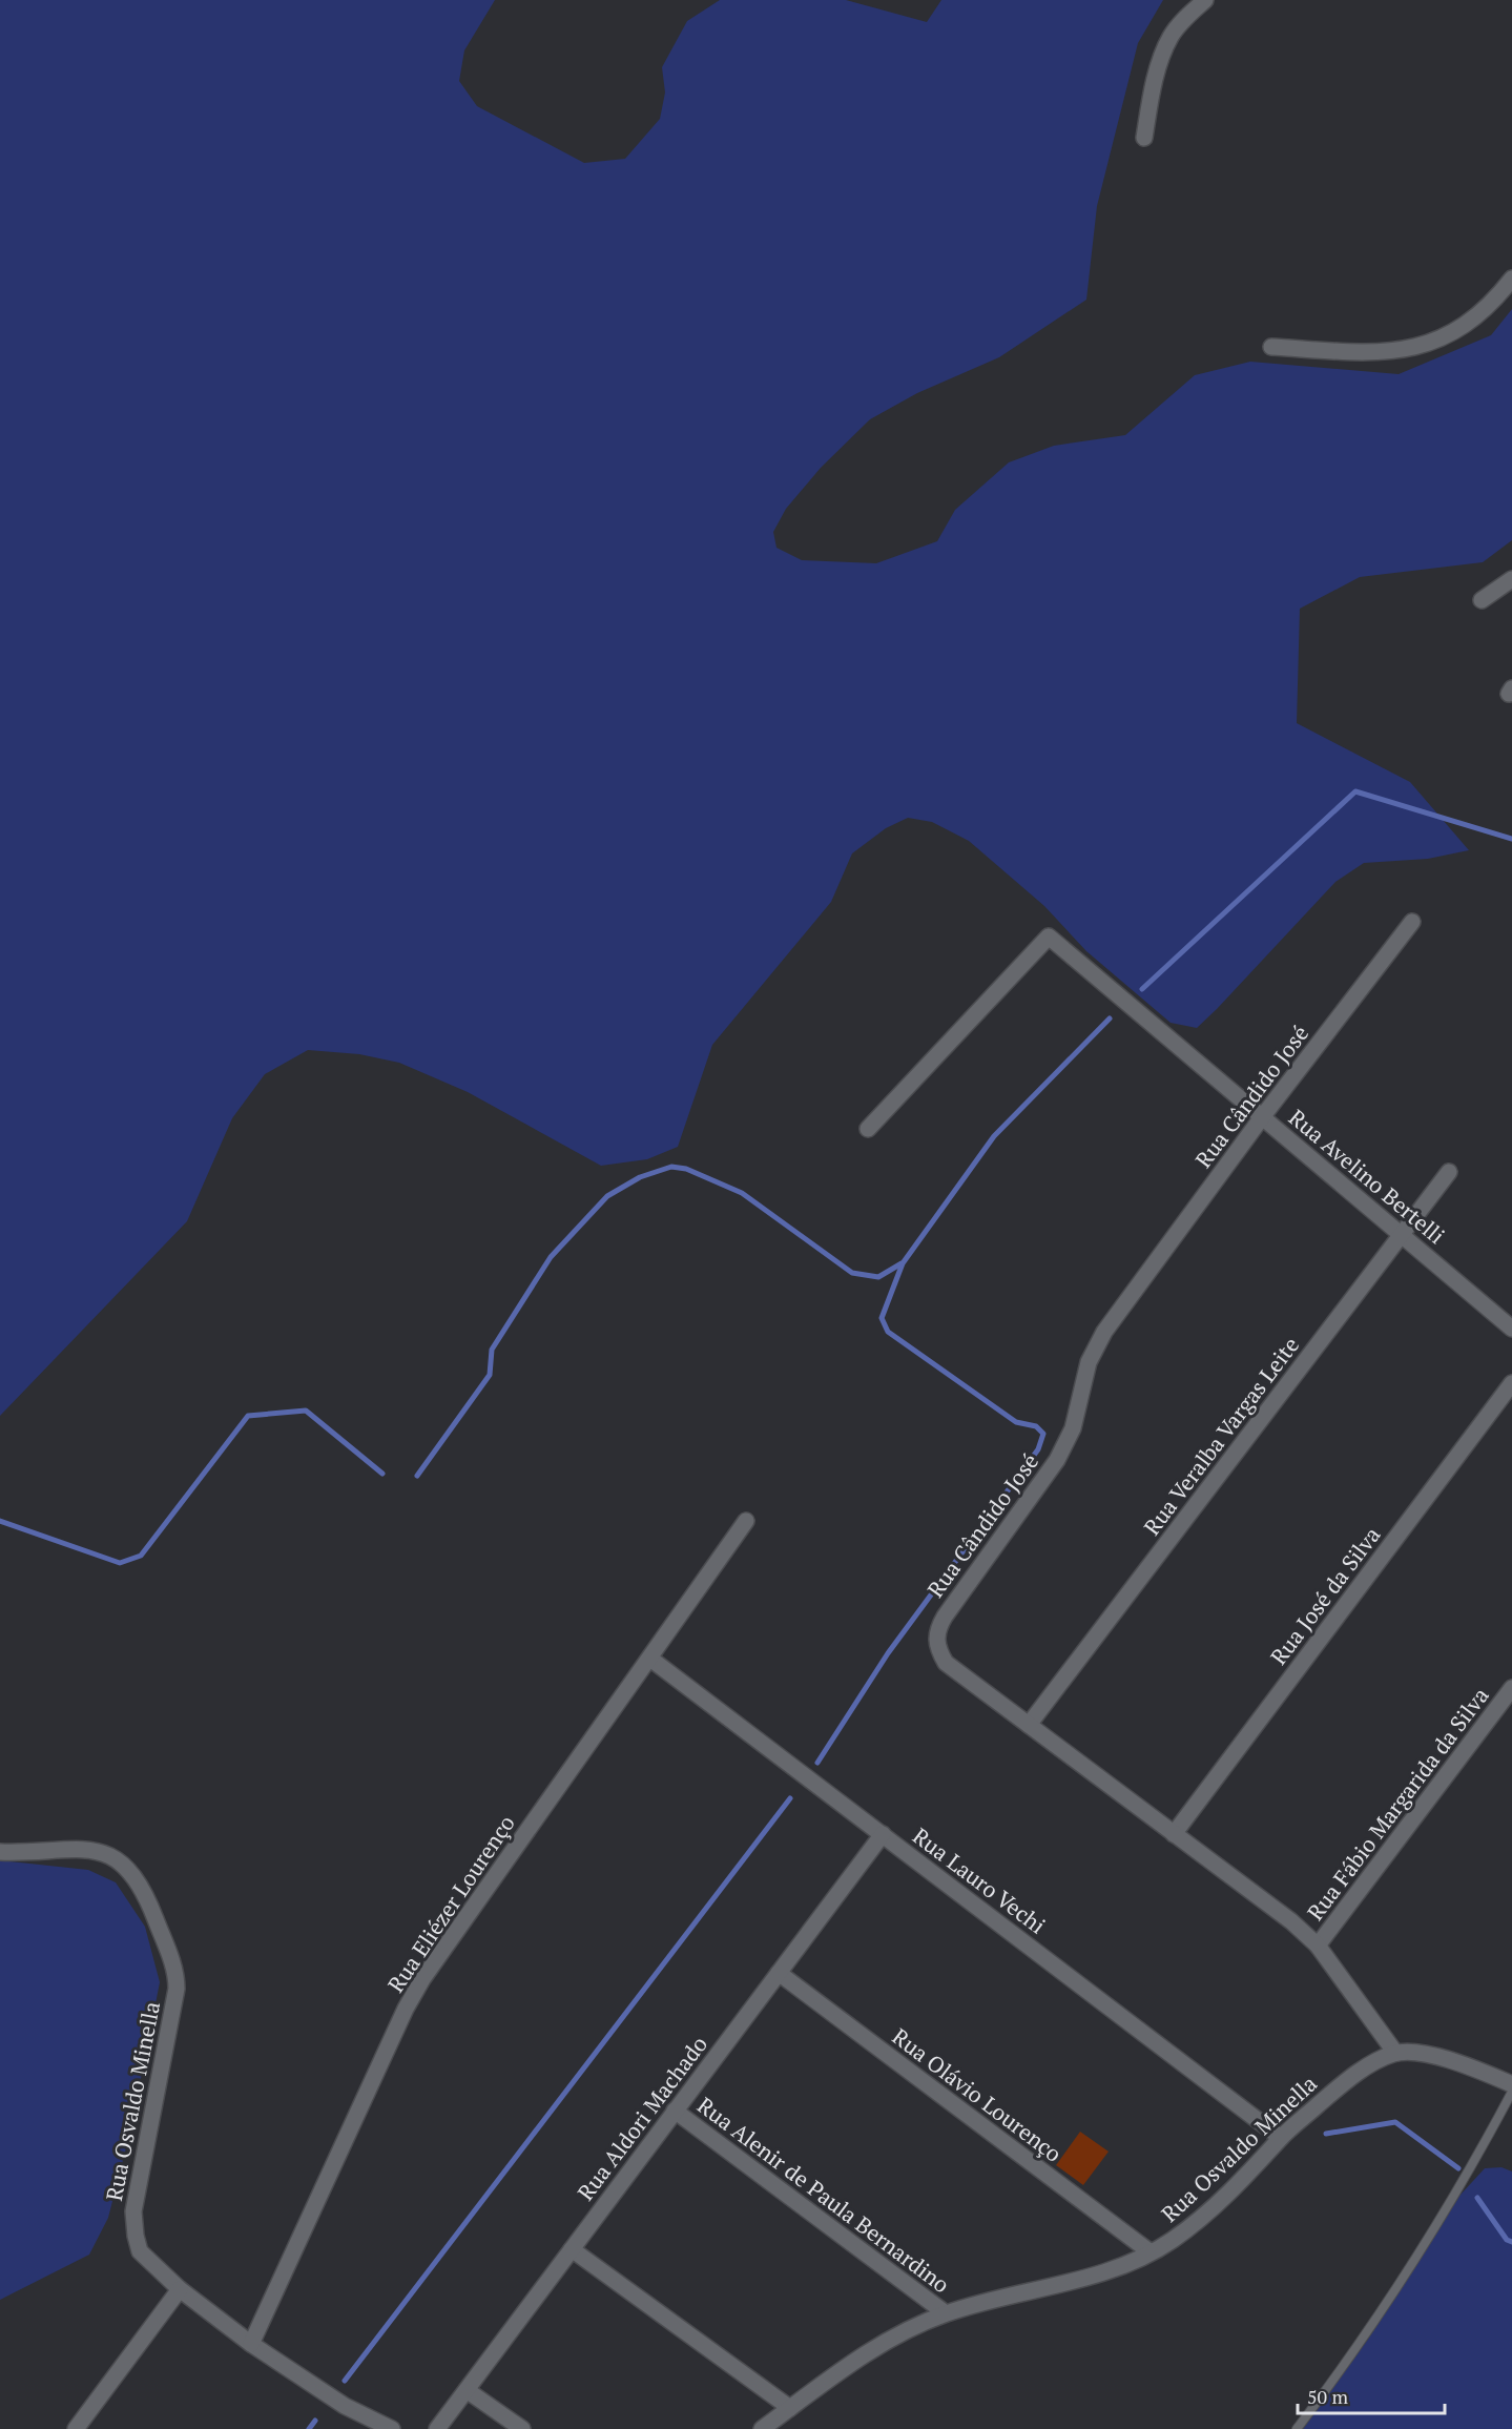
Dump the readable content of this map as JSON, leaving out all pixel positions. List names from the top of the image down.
{
  "streets": {
    "street": [
      "Rua Cândido José",
      "Rua Avelino Bertelli",
      "Rua Veralba Vargas Leite",
      "Rua José da Silva",
      "Rua Fábio Margarida da Silva",
      "Rua Lauro Vechi",
      "Rua Eliézer Lourenço",
      "Rua Olávio Lourenço",
      "Rua Osvaldo Minella",
      "Rua Aldori Machado",
      "Rua Alenir de Paula Bernardino"
    ]
  },
  "crossings": [
    ["Rua Cândido José", "Rua Avelino Bertelli"],
    ["Rua Cândido José", "Rua Veralba Vargas Leite"],
    ["Rua Cândido José", "Rua José da Silva"],
    ["Rua Cândido José", "Rua Fábio Margarida da Silva"],
    ["Rua Cândido José", "Rua Osvaldo Minella"],
    ["Rua Avelino Bertelli", "Rua Veralba Vargas Leite"],
    ["Rua Lauro Vechi", "Rua Eliézer Lourenço"],
    ["Rua Lauro Vechi", "Rua Osvaldo Minella"],
    ["Rua Lauro Vechi", "Rua Aldori Machado"],
    ["Rua Eliézer Lourenço", "Rua Osvaldo Minella"],
    ["Rua Olávio Lourenço", "Rua Osvaldo Minella"],
    ["Rua Olávio Lourenço", "Rua Aldori Machado"],
    ["Rua Osvaldo Minella", "Rua Alenir de Paula Bernardino"],
    ["Rua Aldori Machado", "Rua Alenir de Paula Bernardino"]
  ],
  "scale_bar": "50 m"
}
